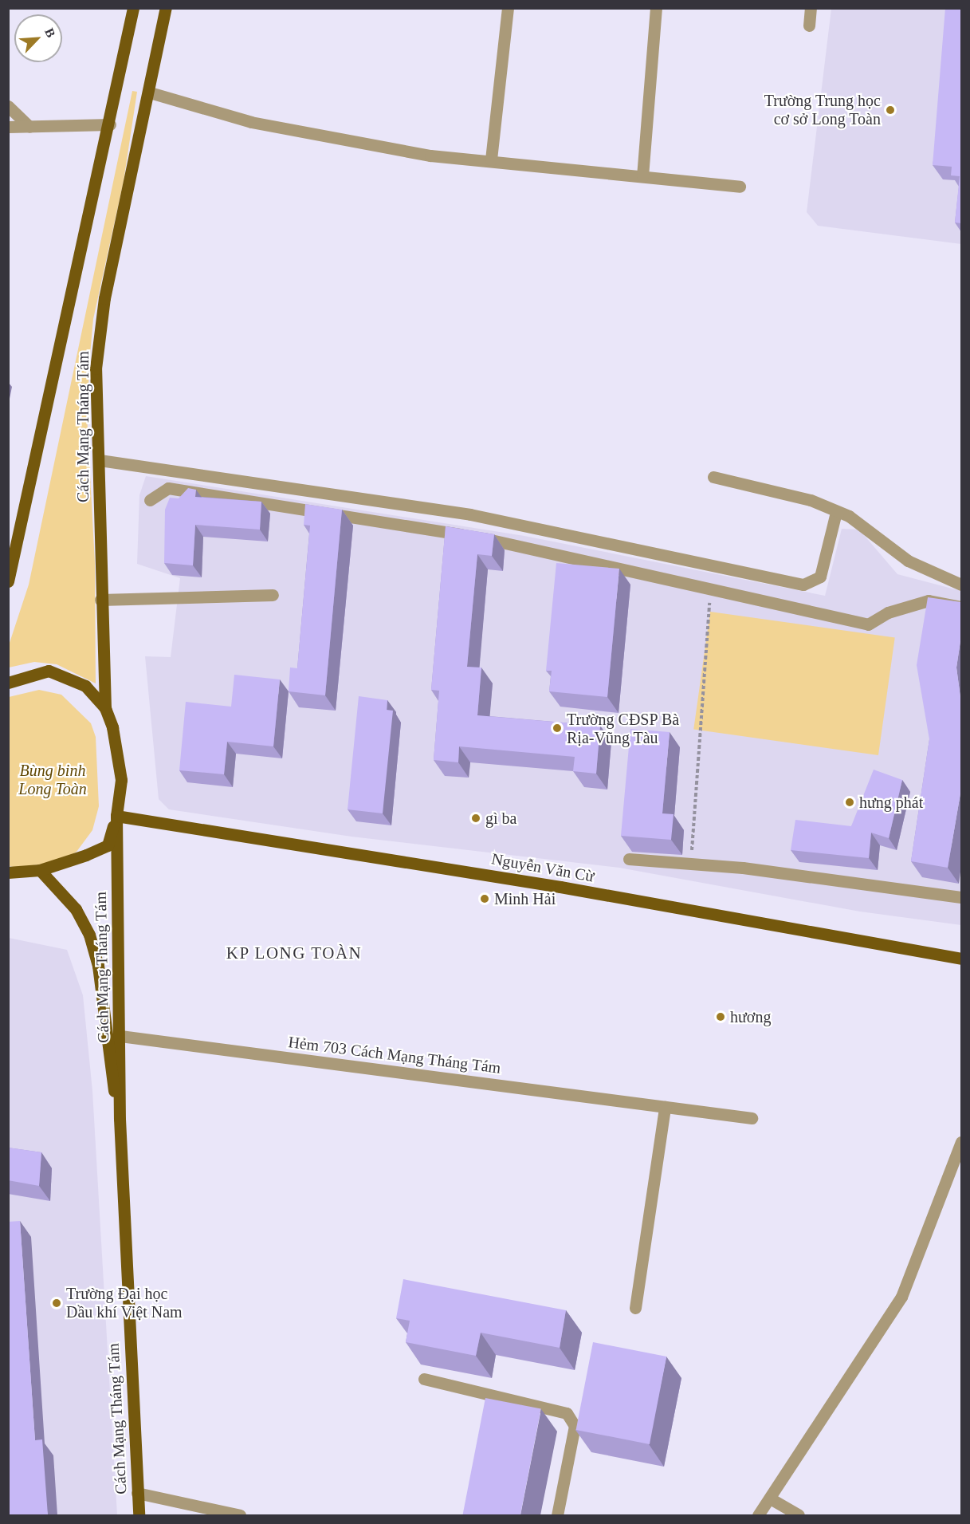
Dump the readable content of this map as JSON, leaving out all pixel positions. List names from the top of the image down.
{
  "streets": {
    "main road": ["Cách Mạng Tháng Tám", "Nguyễn Văn Cừ"],
    "street": ["Hẻm 703 Cách Mạng Tháng Tám"]
  },
  "crossings": [
    ["Cách Mạng Tháng Tám", "Nguyễn Văn Cừ"],
    ["Cách Mạng Tháng Tám", "Hẻm 703 Cách Mạng Tháng Tám"]
  ],
  "districts": ["KP LONG TOÀN"],
  "parks": ["Bùng binh Long Toàn"],
  "places": [
    "Trường Trung học cơ sở Long Toàn",
    "Trường CĐSP Bà Rịa-Vũng Tàu",
    "hưng phát",
    "gì ba",
    "Minh Hải",
    "hương",
    "Trường Đại học Dầu khí Việt Nam"
  ],
  "north": "top right"
}
